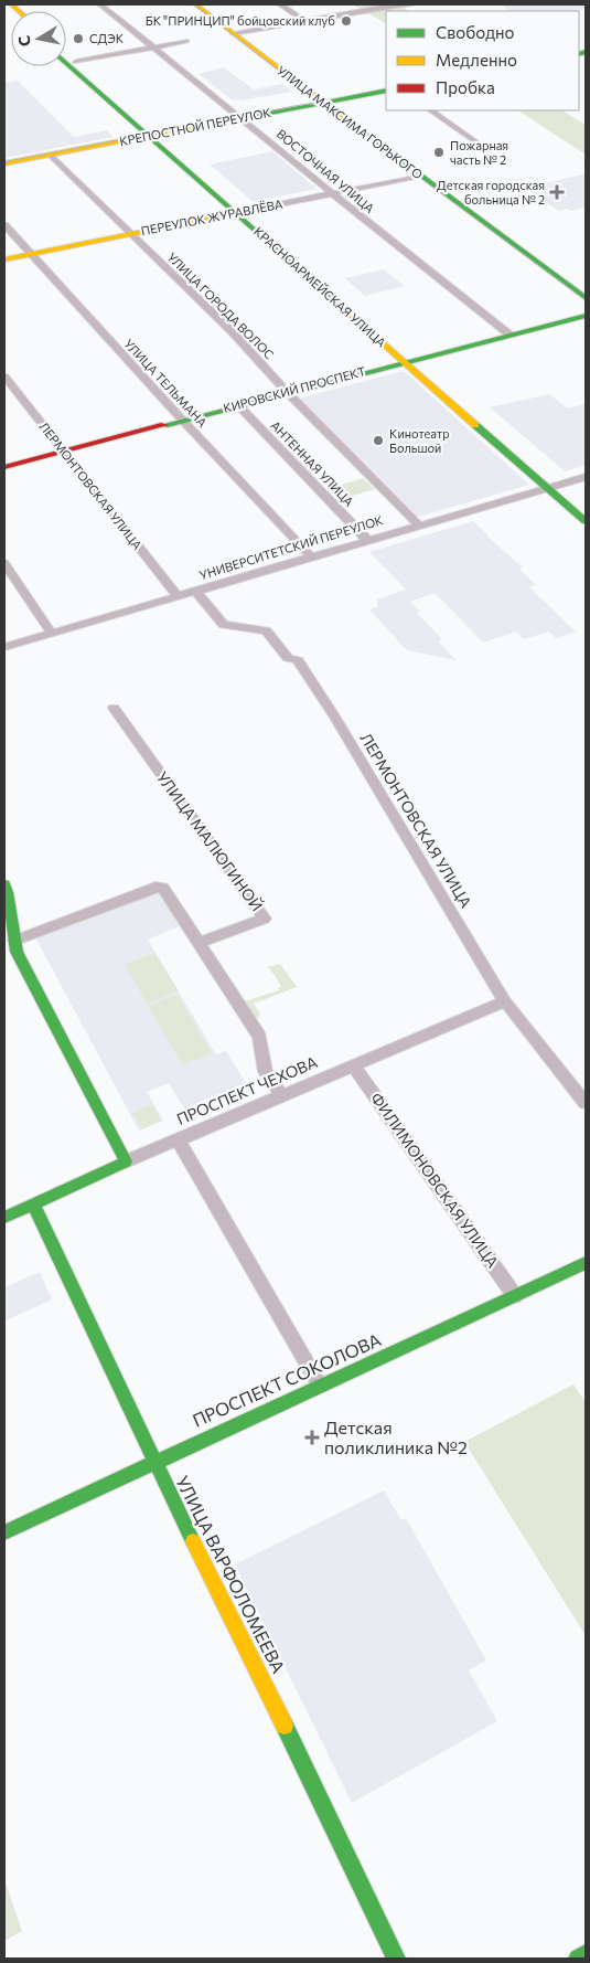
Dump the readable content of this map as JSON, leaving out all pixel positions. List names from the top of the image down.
{
  "streets": {
    "main road": [
      "УЛИЦА МАКСИМА ГОРЬКОГО",
      "КРЕПОСТНОЙ ПЕРЕУЛОК",
      "ПЕРЕУЛОК ЖУРАВЛЁВА",
      "КРАСНОАРМЕЙСКАЯ УЛИЦА",
      "КИРОВСКИЙ ПРОСПЕКТ",
      "ПРОСПЕКТ ЧЕХОВА",
      "ПРОСПЕКТ СОКОЛОВА",
      "УЛИЦА ВАРФОЛОМЕЕВА"
    ],
    "street": [
      "ВОСТОЧНАЯ УЛИЦА",
      "УЛИЦА ГОРОДА ВОЛОС",
      "УЛИЦА ТЕЛЬМАНА",
      "АНТЕННАЯ УЛИЦА",
      "ЛЕРМОНТОВСКАЯ УЛИЦА",
      "УНИВЕРСИТЕТСКИЙ ПЕРЕУЛОК",
      "УЛИЦА МАЛЮГИНОЙ",
      "ФИЛИМОНОВСКАЯ УЛИЦА"
    ]
  },
  "crossings": [
    ["УЛИЦА МАКСИМА ГОРЬКОГО", "КРЕПОСТНОЙ ПЕРЕУЛОК"],
    ["УЛИЦА МАКСИМА ГОРЬКОГО", "ПЕРЕУЛОК ЖУРАВЛЁВА"],
    ["КРЕПОСТНОЙ ПЕРЕУЛОК", "ВОСТОЧНАЯ УЛИЦА"],
    ["КРЕПОСТНОЙ ПЕРЕУЛОК", "КРАСНОАРМЕЙСКАЯ УЛИЦА"],
    ["КРЕПОСТНОЙ ПЕРЕУЛОК", "УЛИЦА ГОРОДА ВОЛОС"],
    ["ВОСТОЧНАЯ УЛИЦА", "ПЕРЕУЛОК ЖУРАВЛЁВА"],
    ["ВОСТОЧНАЯ УЛИЦА", "КИРОВСКИЙ ПРОСПЕКТ"],
    ["ПЕРЕУЛОК ЖУРАВЛЁВА", "КРАСНОАРМЕЙСКАЯ УЛИЦА"],
    ["ПЕРЕУЛОК ЖУРАВЛЁВА", "УЛИЦА ГОРОДА ВОЛОС"],
    ["ПЕРЕУЛОК ЖУРАВЛЁВА", "УЛИЦА ТЕЛЬМАНА"],
    ["КРАСНОАРМЕЙСКАЯ УЛИЦА", "КИРОВСКИЙ ПРОСПЕКТ"],
    ["КРАСНОАРМЕЙСКАЯ УЛИЦА", "УНИВЕРСИТЕТСКИЙ ПЕРЕУЛОК"],
    ["УЛИЦА ГОРОДА ВОЛОС", "КИРОВСКИЙ ПРОСПЕКТ"],
    ["УЛИЦА ГОРОДА ВОЛОС", "УНИВЕРСИТЕТСКИЙ ПЕРЕУЛОК"],
    ["УЛИЦА ТЕЛЬМАНА", "КИРОВСКИЙ ПРОСПЕКТ"],
    ["УЛИЦА ТЕЛЬМАНА", "УНИВЕРСИТЕТСКИЙ ПЕРЕУЛОК"],
    ["КИРОВСКИЙ ПРОСПЕКТ", "АНТЕННАЯ УЛИЦА"],
    ["КИРОВСКИЙ ПРОСПЕКТ", "ЛЕРМОНТОВСКАЯ УЛИЦА"],
    ["АНТЕННАЯ УЛИЦА", "УНИВЕРСИТЕТСКИЙ ПЕРЕУЛОК"],
    ["ЛЕРМОНТОВСКАЯ УЛИЦА", "УНИВЕРСИТЕТСКИЙ ПЕРЕУЛОК"],
    ["ЛЕРМОНТОВСКАЯ УЛИЦА", "ПРОСПЕКТ ЧЕХОВА"],
    ["ПРОСПЕКТ ЧЕХОВА", "ФИЛИМОНОВСКАЯ УЛИЦА"],
    ["ПРОСПЕКТ ЧЕХОВА", "УЛИЦА ВАРФОЛОМЕЕВА"],
    ["ФИЛИМОНОВСКАЯ УЛИЦА", "ПРОСПЕКТ СОКОЛОВА"],
    ["ПРОСПЕКТ СОКОЛОВА", "УЛИЦА ВАРФОЛОМЕЕВА"]
  ],
  "places": {
    "other": [
      "БК \"ПРИНЦИП\" бойцовский клуб",
      "СДЭК",
      "Пожарная часть № 2",
      "Кинотеатр Большой"
    ],
    "health": ["Детская городская больница № 2", "Детская поликлиника №2"]
  },
  "legend": ["Свободно", "Медленно", "Пробка"],
  "north": "left"
}
